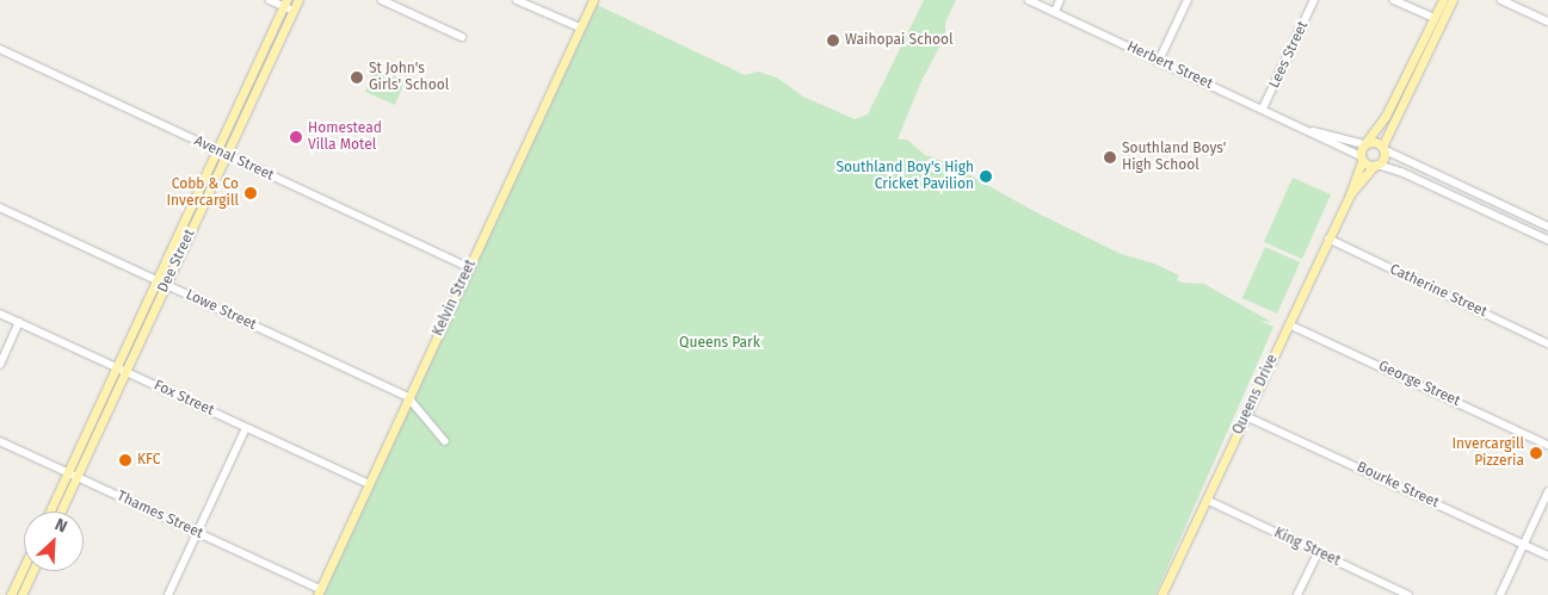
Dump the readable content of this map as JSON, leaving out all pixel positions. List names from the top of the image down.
{
  "streets": {
    "main road": [
      "Herbert Street",
      "Dee Street",
      "Kelvin Street",
      "Queens Drive"
    ],
    "street": [
      "Lees Street",
      "Avenal Street",
      "Catherine Street",
      "Lowe Street",
      "George Street",
      "Fox Street",
      "Bourke Street",
      "Thames Street",
      "King Street"
    ]
  },
  "crossings": [
    ["Lees Street", "Herbert Street"],
    ["Herbert Street", "Queens Drive"],
    ["Avenal Street", "Dee Street"],
    ["Avenal Street", "Kelvin Street"],
    ["Dee Street", "Lowe Street"],
    ["Dee Street", "Fox Street"],
    ["Dee Street", "Thames Street"],
    ["Catherine Street", "Queens Drive"],
    ["Kelvin Street", "Lowe Street"],
    ["Kelvin Street", "Fox Street"],
    ["Kelvin Street", "Thames Street"],
    ["George Street", "Queens Drive"],
    ["Queens Drive", "Bourke Street"],
    ["Queens Drive", "King Street"]
  ],
  "parks": ["Queens Park"],
  "places": [
    "Waihopai School",
    "St John's Girls' School",
    "Homestead Villa Motel",
    "Southland Boys' High School",
    "Southland Boy's High Cricket Pavilion",
    "Cobb & Co Invercargill",
    "Invercargill Pizzeria",
    "KFC"
  ],
  "north": "top right"
}
